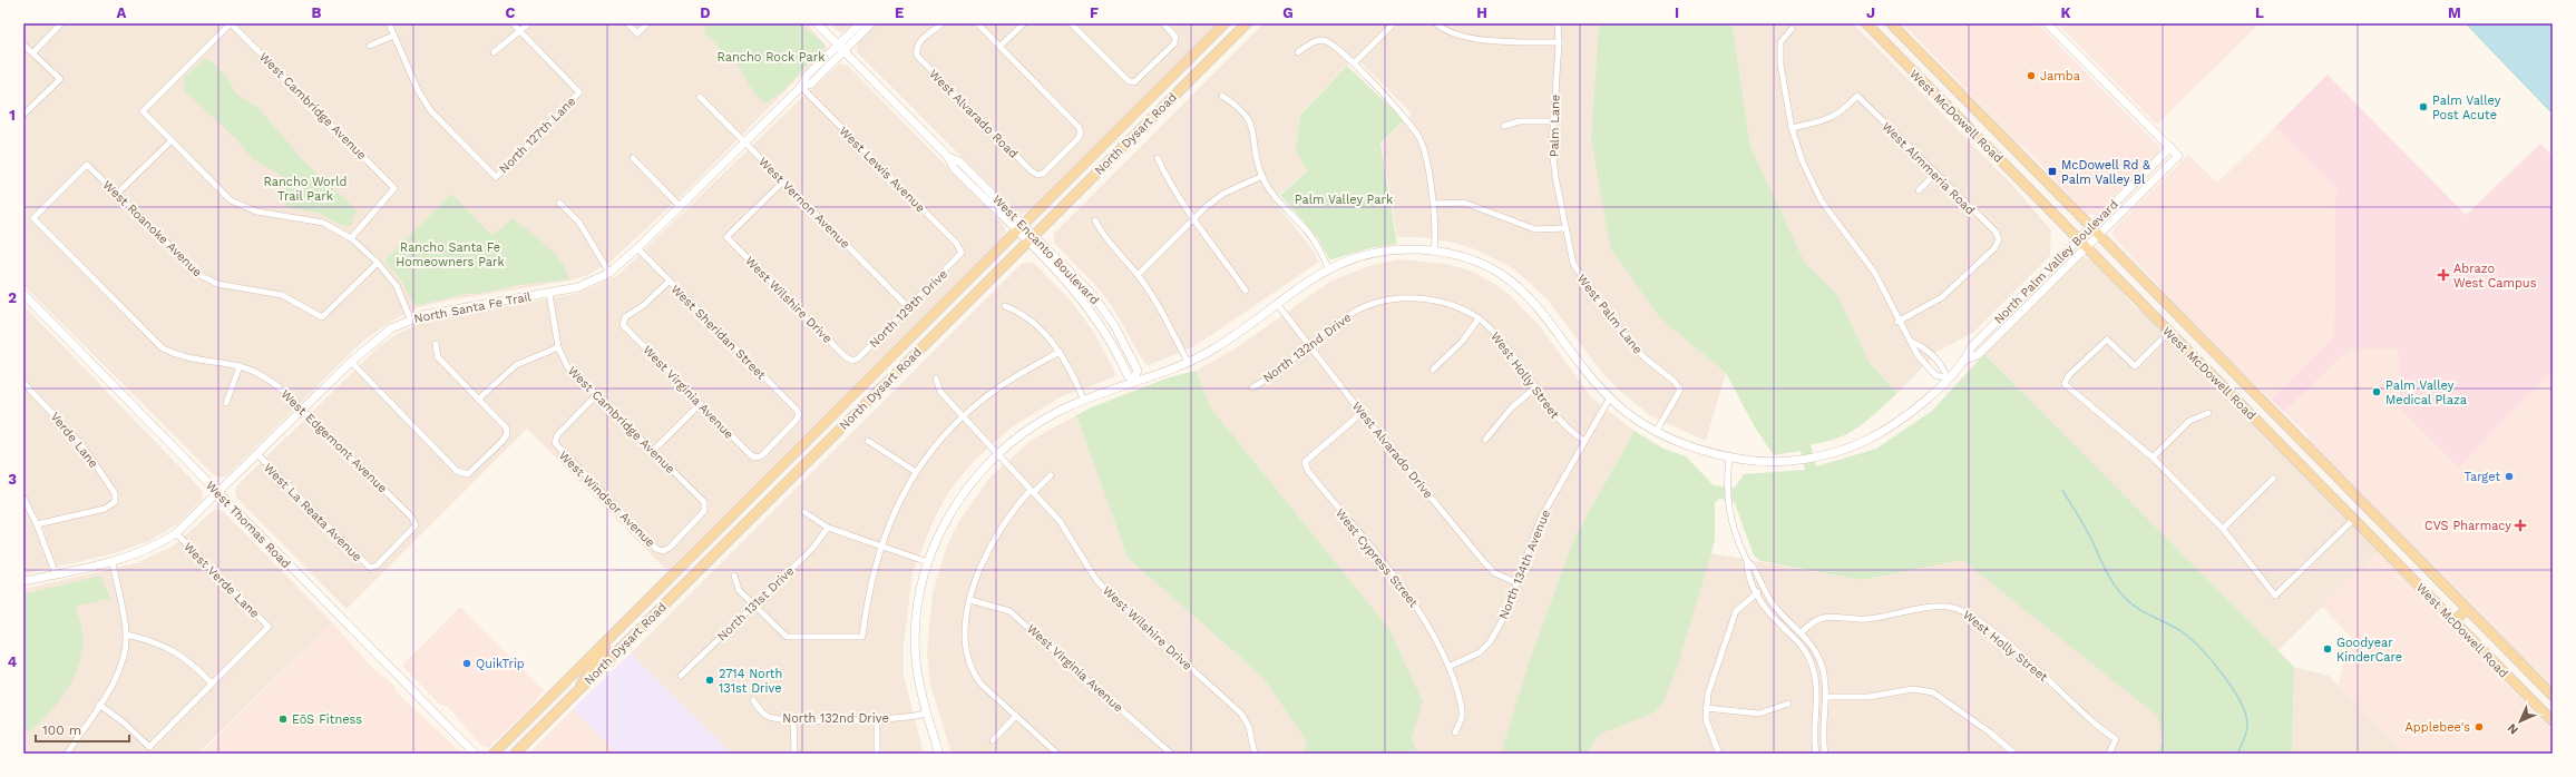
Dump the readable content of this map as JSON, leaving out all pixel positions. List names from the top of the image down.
{
  "streets": {
    "main road": ["West McDowell Road", "North Dysart Road"],
    "street": [
      "West Cambridge Avenue",
      "West Alvarado Road",
      "Palm Lane",
      "North 127th Lane",
      "West Almmeria Road",
      "West Lewis Avenue",
      "West Vernon Avenue",
      "West Roanoke Avenue",
      "West Encanto Boulevard",
      "North Palm Valley Boulevard",
      "West Wilshire Drive",
      "North Santa Fe Trail",
      "North 129th Drive",
      "West Palm Lane",
      "West Sheridan Street",
      "North 132nd Drive",
      "West Holly Street",
      "West Virginia Avenue",
      "Verde Lane",
      "West Edgemont Avenue",
      "West Alvarado Drive",
      "West Windsor Avenue",
      "West La Reata Avenue",
      "West Thomas Road",
      "West Cypress Street",
      "North 134th Avenue",
      "West Verde Lane",
      "North 131st Drive"
    ]
  },
  "crossings": [
    ["West Cambridge Avenue", "North Santa Fe Trail"],
    ["West Cambridge Avenue", "West Windsor Avenue"],
    ["West McDowell Road", "North Palm Valley Boulevard"],
    ["Palm Lane", "West Palm Lane"],
    ["North Dysart Road", "West Encanto Boulevard"],
    ["West Lewis Avenue", "North Santa Fe Trail"],
    ["West Lewis Avenue", "North 129th Drive"],
    ["West Vernon Avenue", "West Wilshire Drive"],
    ["West Vernon Avenue", "North Santa Fe Trail"],
    ["West Vernon Avenue", "North 129th Drive"],
    ["West Roanoke Avenue", "West Edgemont Avenue"],
    ["West Encanto Boulevard", "North Palm Valley Boulevard"],
    ["West Encanto Boulevard", "North Santa Fe Trail"],
    ["North Palm Valley Boulevard", "West Wilshire Drive"],
    ["North Palm Valley Boulevard", "West Palm Lane"],
    ["North Palm Valley Boulevard", "North 132nd Drive"],
    ["North Palm Valley Boulevard", "West Alvarado Drive"],
    ["North Palm Valley Boulevard", "North 134th Avenue"],
    ["West Wilshire Drive", "North 129th Drive"],
    ["North Santa Fe Trail", "West Sheridan Street"],
    ["North Santa Fe Trail", "West Edgemont Avenue"],
    ["North Santa Fe Trail", "West La Reata Avenue"],
    ["North Santa Fe Trail", "West Thomas Road"],
    ["North Santa Fe Trail", "West Verde Lane"],
    ["West Sheridan Street", "West Virginia Avenue"],
    ["North 132nd Drive", "West Holly Street"],
    ["North 132nd Drive", "West Alvarado Drive"],
    ["West Holly Street", "North 134th Avenue"],
    ["West Edgemont Avenue", "West La Reata Avenue"],
    ["West Alvarado Drive", "West Cypress Street"],
    ["West Alvarado Drive", "North 134th Avenue"],
    ["West Cypress Street", "North 134th Avenue"]
  ],
  "parks": [
    "Rancho Rock Park",
    "Rancho World Trail Park",
    "Palm Valley Park",
    "Rancho Santa Fe Homeowners Park"
  ],
  "places": {
    "other": [
      "Jamba",
      "Palm Valley Post Acute",
      "Palm Valley Medical Plaza",
      "Target",
      "Goodyear KinderCare",
      "QuikTrip",
      "2714 North 131st Drive",
      "EōS Fitness",
      "Applebee's"
    ],
    "transit": ["McDowell Rd & Palm Valley Bl"],
    "health": ["Abrazo West Campus", "CVS Pharmacy"]
  },
  "scale_bar": "100 m",
  "north": "bottom left",
  "grid": {
    "columns": [
      "A",
      "B",
      "C",
      "D",
      "E",
      "F",
      "G",
      "H",
      "I",
      "J",
      "K",
      "L",
      "M"
    ],
    "rows": [
      "1",
      "2",
      "3",
      "4"
    ]
  }
}
